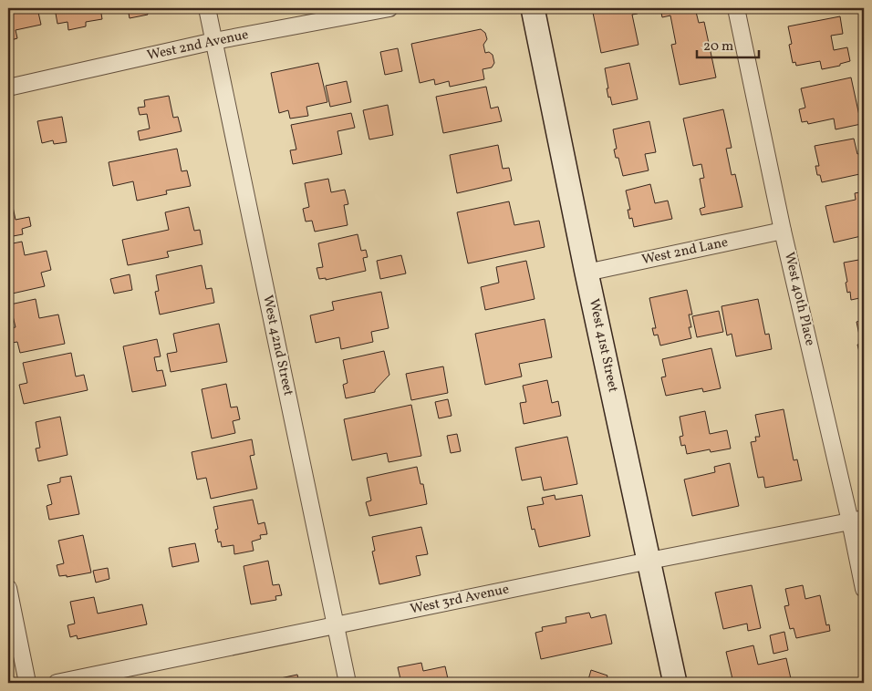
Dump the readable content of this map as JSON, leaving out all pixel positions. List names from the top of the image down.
{
  "streets": {
    "street": [
      "West 2nd Avenue",
      "West 2nd Lane",
      "West 40th Place",
      "West 42nd Street",
      "West 41st Street",
      "West 3rd Avenue"
    ]
  },
  "crossings": [
    ["West 2nd Avenue", "West 42nd Street"],
    ["West 2nd Lane", "West 40th Place"],
    ["West 2nd Lane", "West 41st Street"],
    ["West 40th Place", "West 3rd Avenue"],
    ["West 42nd Street", "West 3rd Avenue"],
    ["West 41st Street", "West 3rd Avenue"]
  ],
  "scale_bar": "20 m"
}
